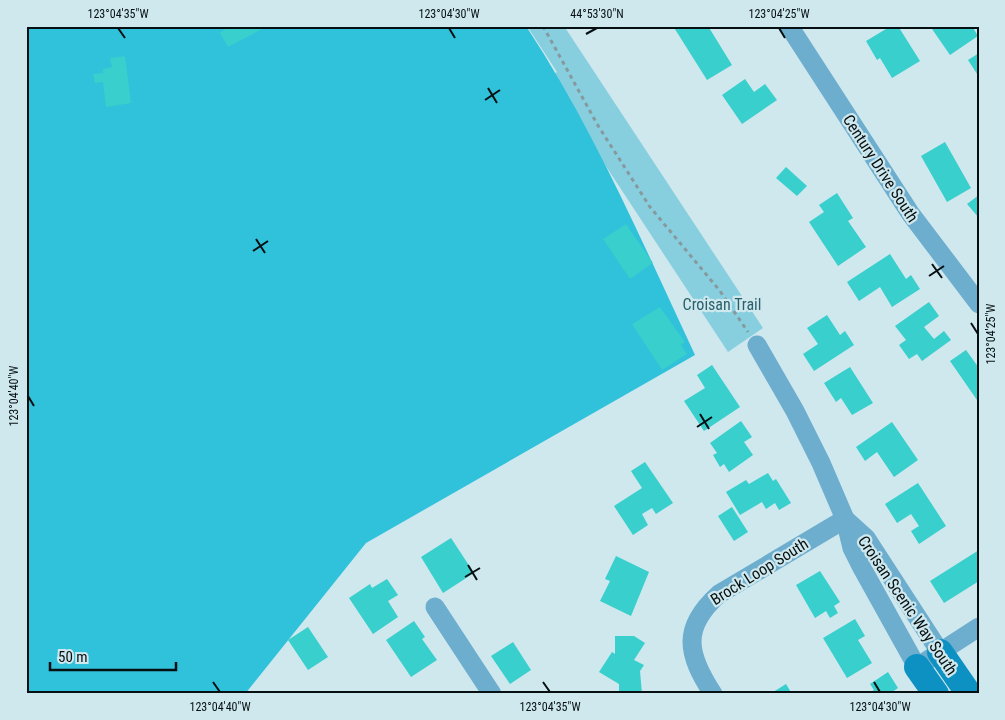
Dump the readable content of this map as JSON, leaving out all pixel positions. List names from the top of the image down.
{
  "streets": {
    "street": ["Century Drive South", "Brock Loop South", "Croisan Scenic Way South"]
  },
  "crossings": [
    ["Brock Loop South", "Croisan Scenic Way South"]
  ],
  "parks": ["Croisan Trail"],
  "scale_bar": "50 m",
  "coordinates": [
    "123°04'35\"W",
    "123°04'30\"W",
    "44°53'30\"N",
    "123°04'25\"W",
    "123°04'40\"W"
  ]
}
